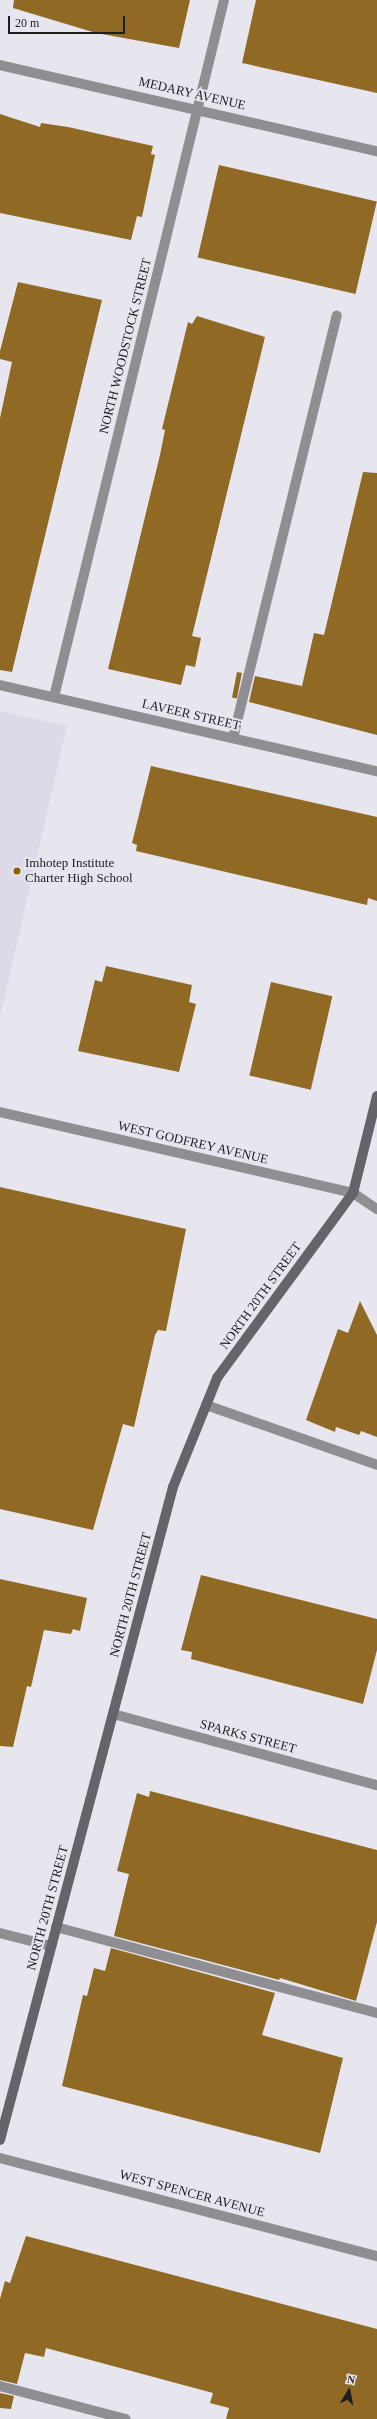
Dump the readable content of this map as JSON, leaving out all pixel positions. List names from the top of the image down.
{
  "streets": {
    "street": [
      "MEDARY AVENUE",
      "NORTH WOODSTOCK STREET",
      "LAVEER STREET",
      "WEST GODFREY AVENUE",
      "NORTH 20TH STREET",
      "SPARKS STREET",
      "WEST SPENCER AVENUE"
    ]
  },
  "crossings": [
    ["MEDARY AVENUE", "NORTH WOODSTOCK STREET"],
    ["NORTH WOODSTOCK STREET", "LAVEER STREET"],
    ["WEST GODFREY AVENUE", "NORTH 20TH STREET"],
    ["NORTH 20TH STREET", "SPARKS STREET"]
  ],
  "places": ["Imhotep Institute Charter High School"],
  "scale_bar": "20 m",
  "north": "top"
}
